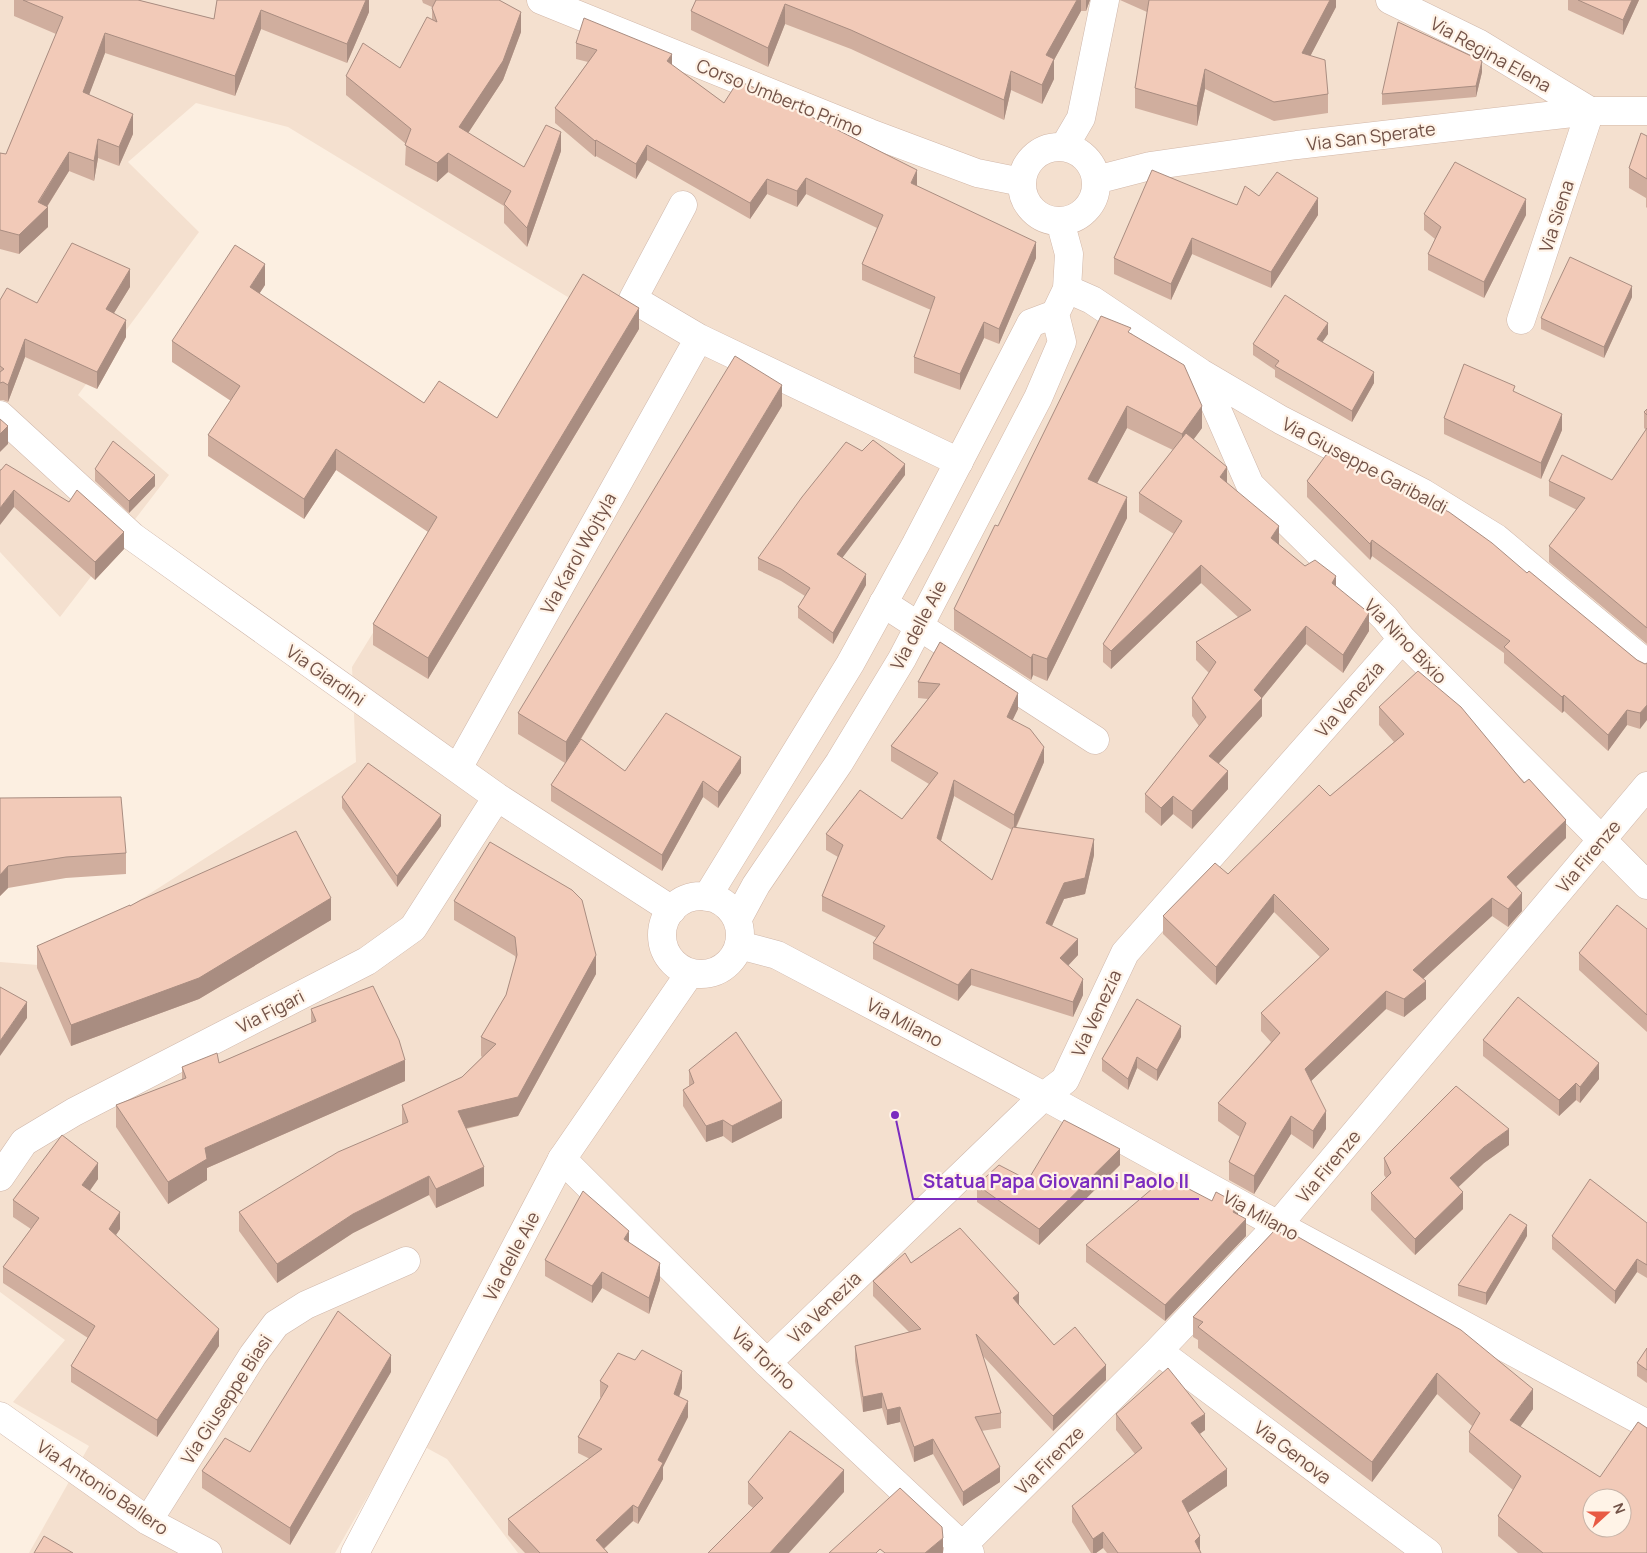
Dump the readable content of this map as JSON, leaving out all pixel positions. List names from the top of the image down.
{
  "streets": {
    "street": [
      "Via Regina Elena",
      "Corso Umberto Primo",
      "Via San Sperate",
      "Via Siena",
      "Via Giuseppe Garibaldi",
      "Via Karol Wojtyla",
      "Via delle Aie",
      "Via Nino Bixio",
      "Via Giardini",
      "Via Venezia",
      "Via Firenze",
      "Via Figari",
      "Via Milano",
      "Via Torino",
      "Via Giuseppe Biasi",
      "Via Genova",
      "Via Antonio Ballero"
    ]
  },
  "crossings": [
    ["Via Regina Elena", "Via San Sperate"],
    ["Via Regina Elena", "Via Siena"],
    ["Corso Umberto Primo", "Via San Sperate"],
    ["Via San Sperate", "Via Siena"],
    ["Via Giuseppe Garibaldi", "Via Nino Bixio"],
    ["Via Karol Wojtyla", "Via Giardini"],
    ["Via delle Aie", "Via Giardini"],
    ["Via delle Aie", "Via Milano"],
    ["Via delle Aie", "Via Torino"],
    ["Via Nino Bixio", "Via Venezia"],
    ["Via Nino Bixio", "Via Firenze"],
    ["Via Giardini", "Via Figari"],
    ["Via Giardini", "Via Milano"],
    ["Via Venezia", "Via Milano"],
    ["Via Venezia", "Via Torino"],
    ["Via Firenze", "Via Milano"],
    ["Via Firenze", "Via Torino"],
    ["Via Firenze", "Via Genova"],
    ["Via Giuseppe Biasi", "Via Antonio Ballero"]
  ],
  "places": ["Statua Papa Giovanni Paolo II"],
  "north": "right"
}
